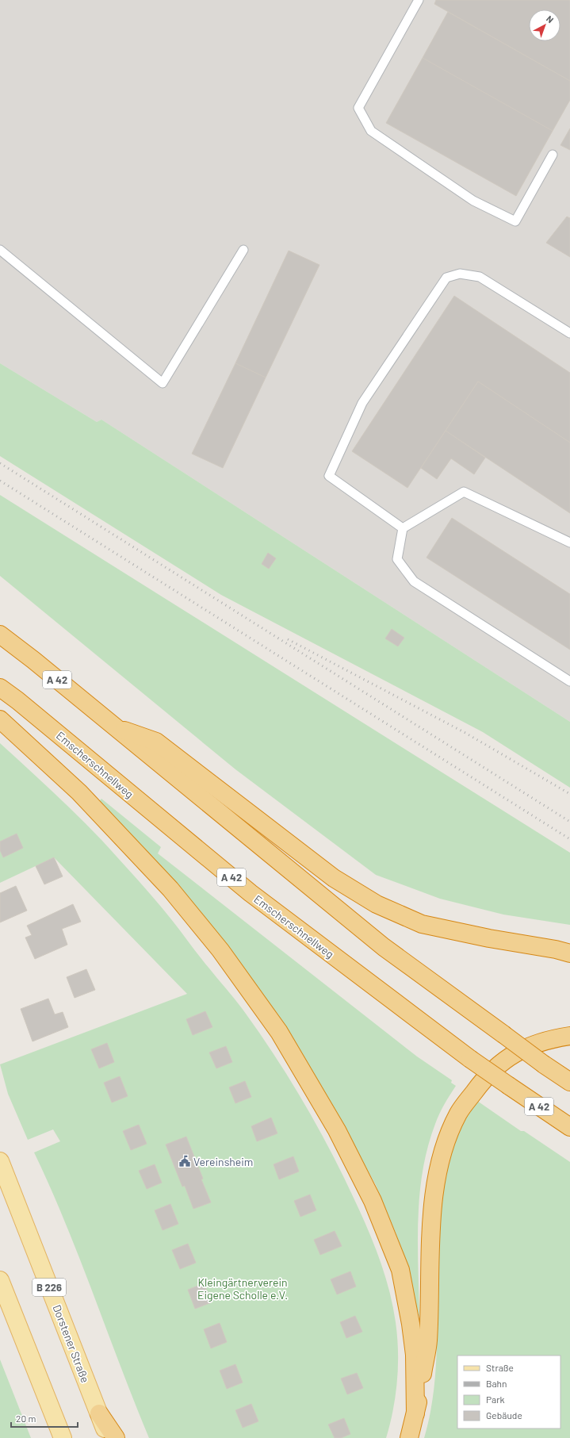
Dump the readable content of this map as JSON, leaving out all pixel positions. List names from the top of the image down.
{
  "streets": {
    "highway": ["A 42", "Emscherschnellweg"],
    "main road": ["B 226", "Dorstener Straße"]
  },
  "parks": ["Kleingärtnerverein Eigene Scholle e.V."],
  "places": {
    "public building": ["Vereinsheim"]
  },
  "legend": [
    "Straße",
    "Bahn",
    "Park",
    "Gebäude"
  ],
  "scale_bar": "20 m",
  "north": "top right"
}
